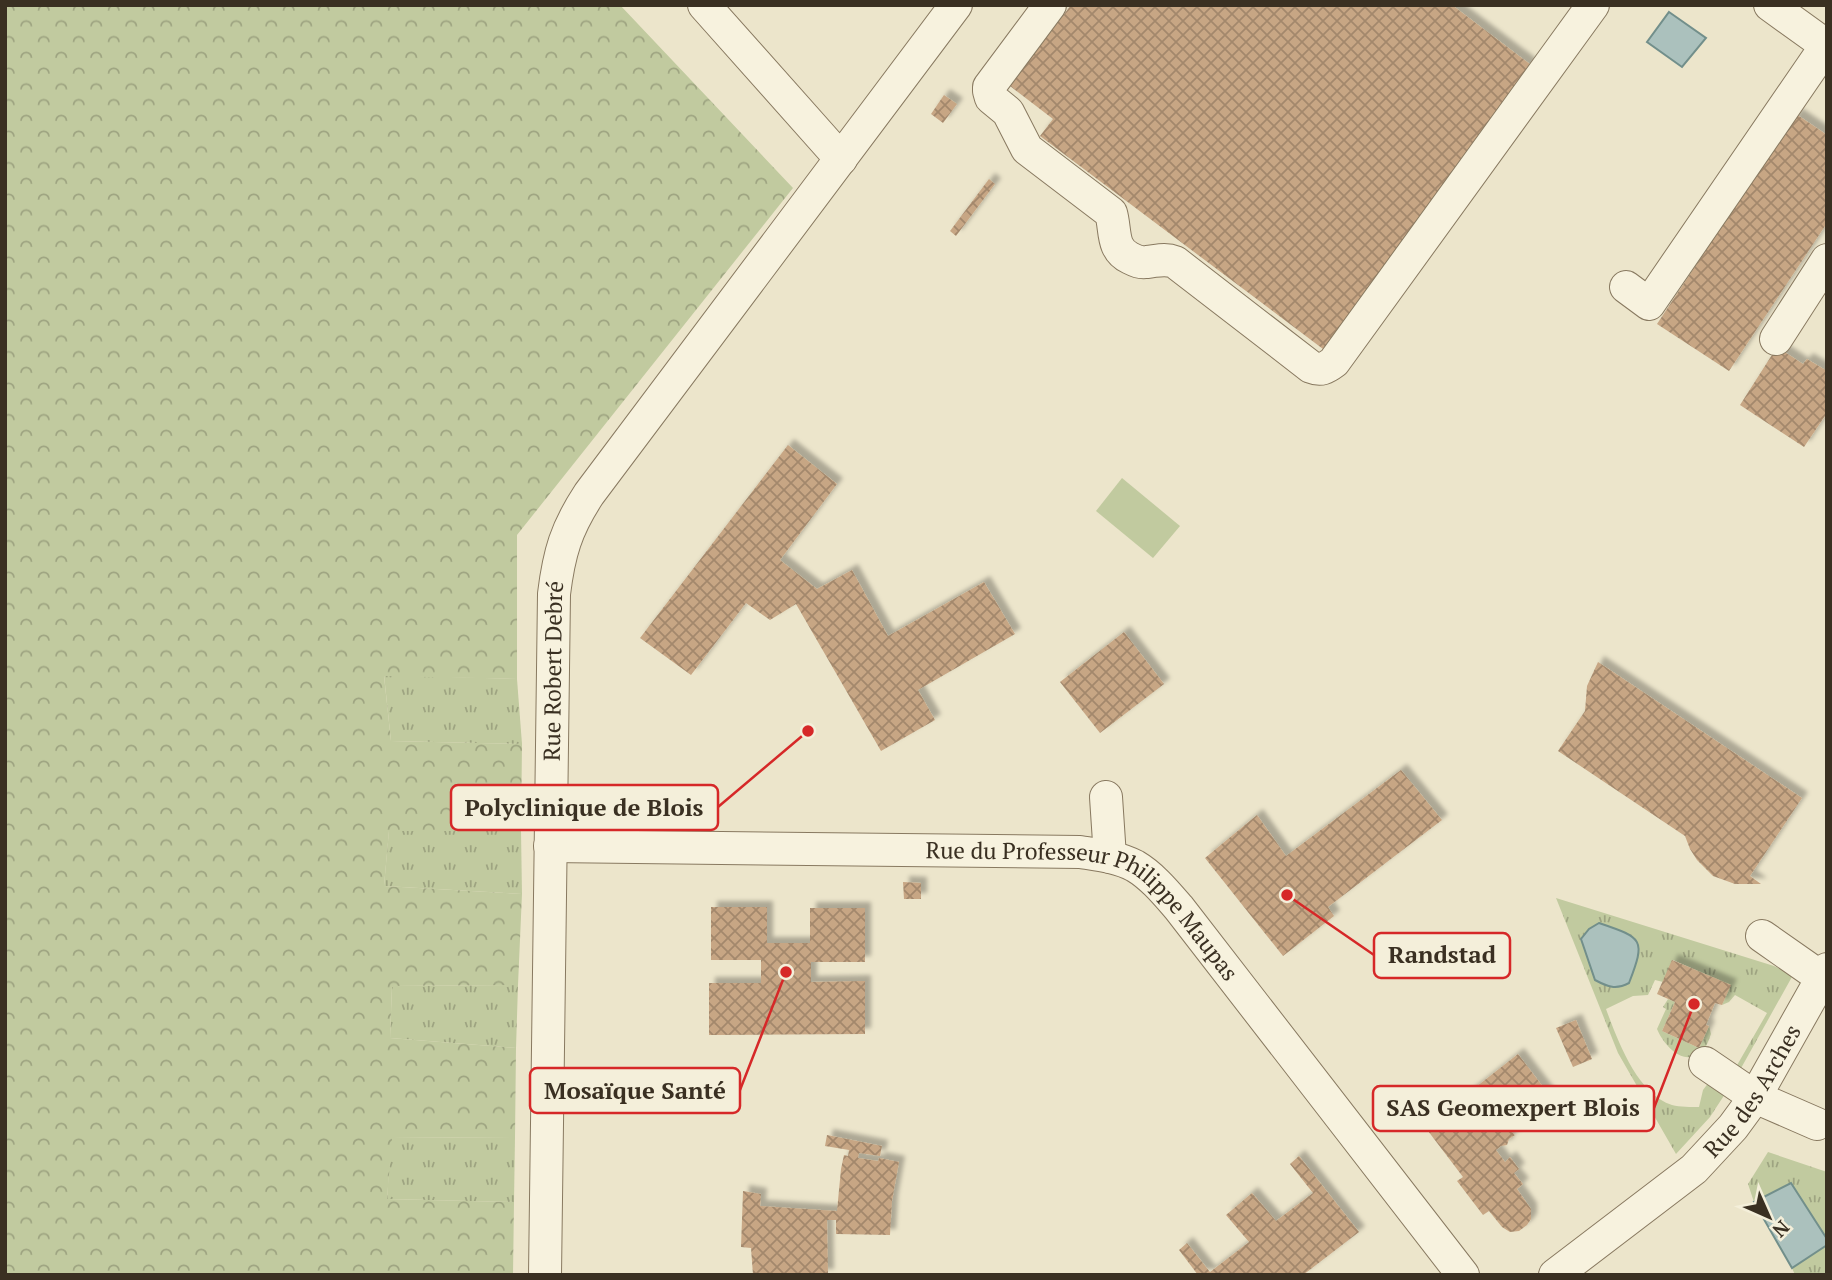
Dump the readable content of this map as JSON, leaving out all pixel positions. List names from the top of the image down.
{
  "streets": {
    "street": ["Rue Robert Debré", "Rue du Professeur Philippe Maupas", "Rue des Arches"]
  },
  "crossings": [
    ["Rue Robert Debré", "Rue du Professeur Philippe Maupas"]
  ],
  "places": [
    "Polyclinique de Blois",
    "Randstad",
    "Mosaïque Santé",
    "SAS Geomexpert Blois"
  ],
  "north": "bottom right"
}
